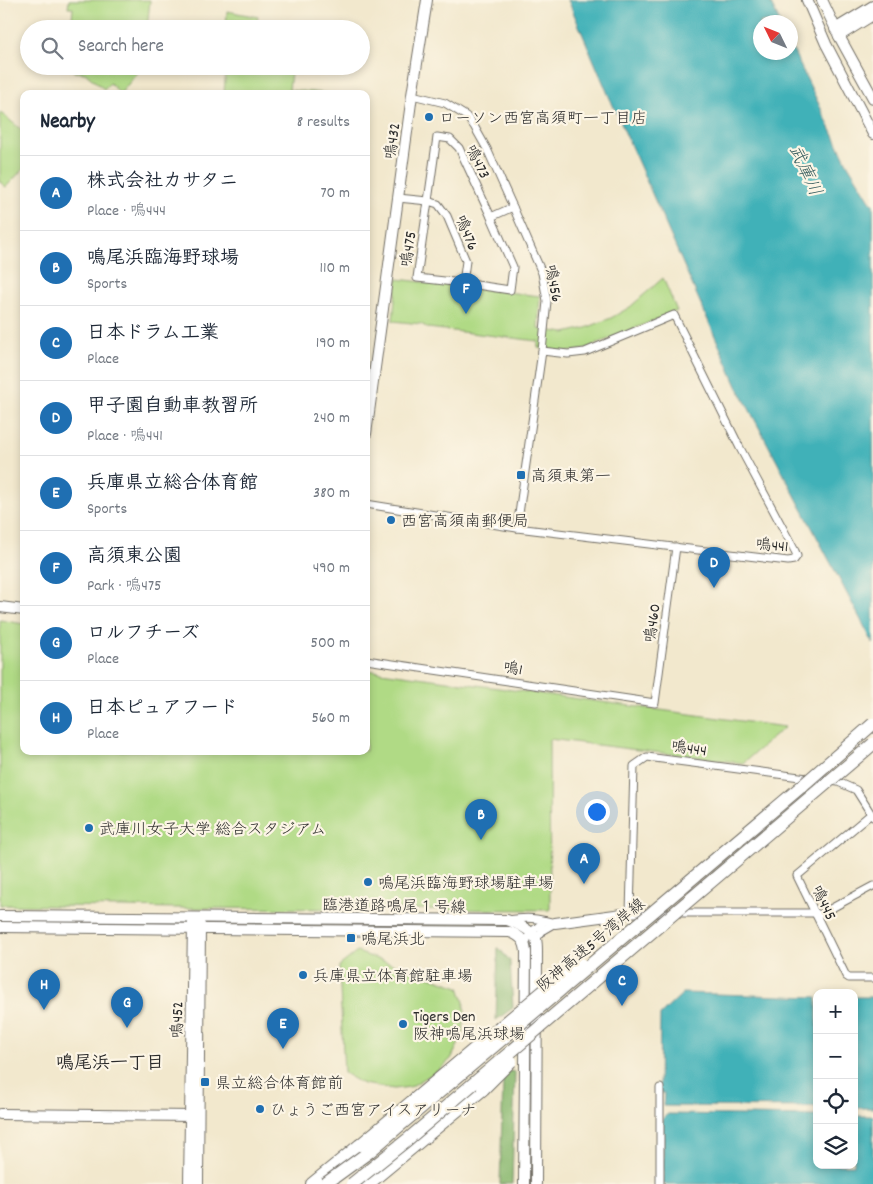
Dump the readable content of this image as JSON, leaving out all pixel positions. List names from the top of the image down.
{
  "streets": {
    "highway": ["阪神高速5号湾岸線"],
    "street": [
      "鳴432",
      "鳴473",
      "鳴476",
      "鳴475",
      "鳴456",
      "鳴441",
      "鳴460",
      "鳴1",
      "鳴444",
      "鳴445",
      "臨港道路鳴尾１号線",
      "鳴452"
    ]
  },
  "crossings": [
    ["鳴432", "鳴456"],
    ["鳴473", "鳴476"],
    ["鳴473", "鳴475"],
    ["鳴476", "鳴475"],
    ["鳴456", "鳴441"],
    ["鳴441", "鳴460"],
    ["鳴460", "鳴1"],
    ["鳴444", "鳴445"],
    ["臨港道路鳴尾１号線", "鳴452"]
  ],
  "districts": ["鳴尾浜一丁目"],
  "water": ["武庫川"],
  "places": {
    "other": [
      "ローソン西宮高須町一丁目店",
      "西宮高須南郵便局",
      "武庫川女子大学 総合スタジアム",
      "鳴尾浜臨海野球場駐車場",
      "兵庫県立体育館駐車場",
      "Tigers Den 阪神鳴尾浜球場",
      "ひょうご西宮アイスアリーナ"
    ],
    "transit": ["高須東第一", "鳴尾浜北", "県立総合体育館前"]
  },
  "north": "top left",
  "page": {
    "search": "Search here",
    "heading": ["Nearby", "8 results"],
    "list": [
      {
        "mark": "A",
        "name": "株式会社カサタニ",
        "note": "Place · 鳴444",
        "value": "70 m"
      },
      {
        "mark": "B",
        "name": "鳴尾浜臨海野球場",
        "note": "Sports",
        "value": "110 m"
      },
      {
        "mark": "C",
        "name": "日本ドラム工業",
        "note": "Place",
        "value": "190 m"
      },
      {
        "mark": "D",
        "name": "甲子園自動車教習所",
        "note": "Place · 鳴441",
        "value": "240 m"
      },
      {
        "mark": "E",
        "name": "兵庫県立総合体育館",
        "note": "Sports",
        "value": "380 m"
      },
      {
        "mark": "F",
        "name": "高須東公園",
        "note": "Park · 鳴475",
        "value": "490 m"
      },
      {
        "mark": "G",
        "name": "ロルフチーズ",
        "note": "Place",
        "value": "500 m"
      },
      {
        "mark": "H",
        "name": "日本ピュアフード",
        "note": "Place",
        "value": "560 m"
      }
    ],
    "pins": [
      "F",
      "D",
      "B",
      "A",
      "C",
      "H",
      "G",
      "E"
    ],
    "map_buttons": ["+", "−"]
  }
}
